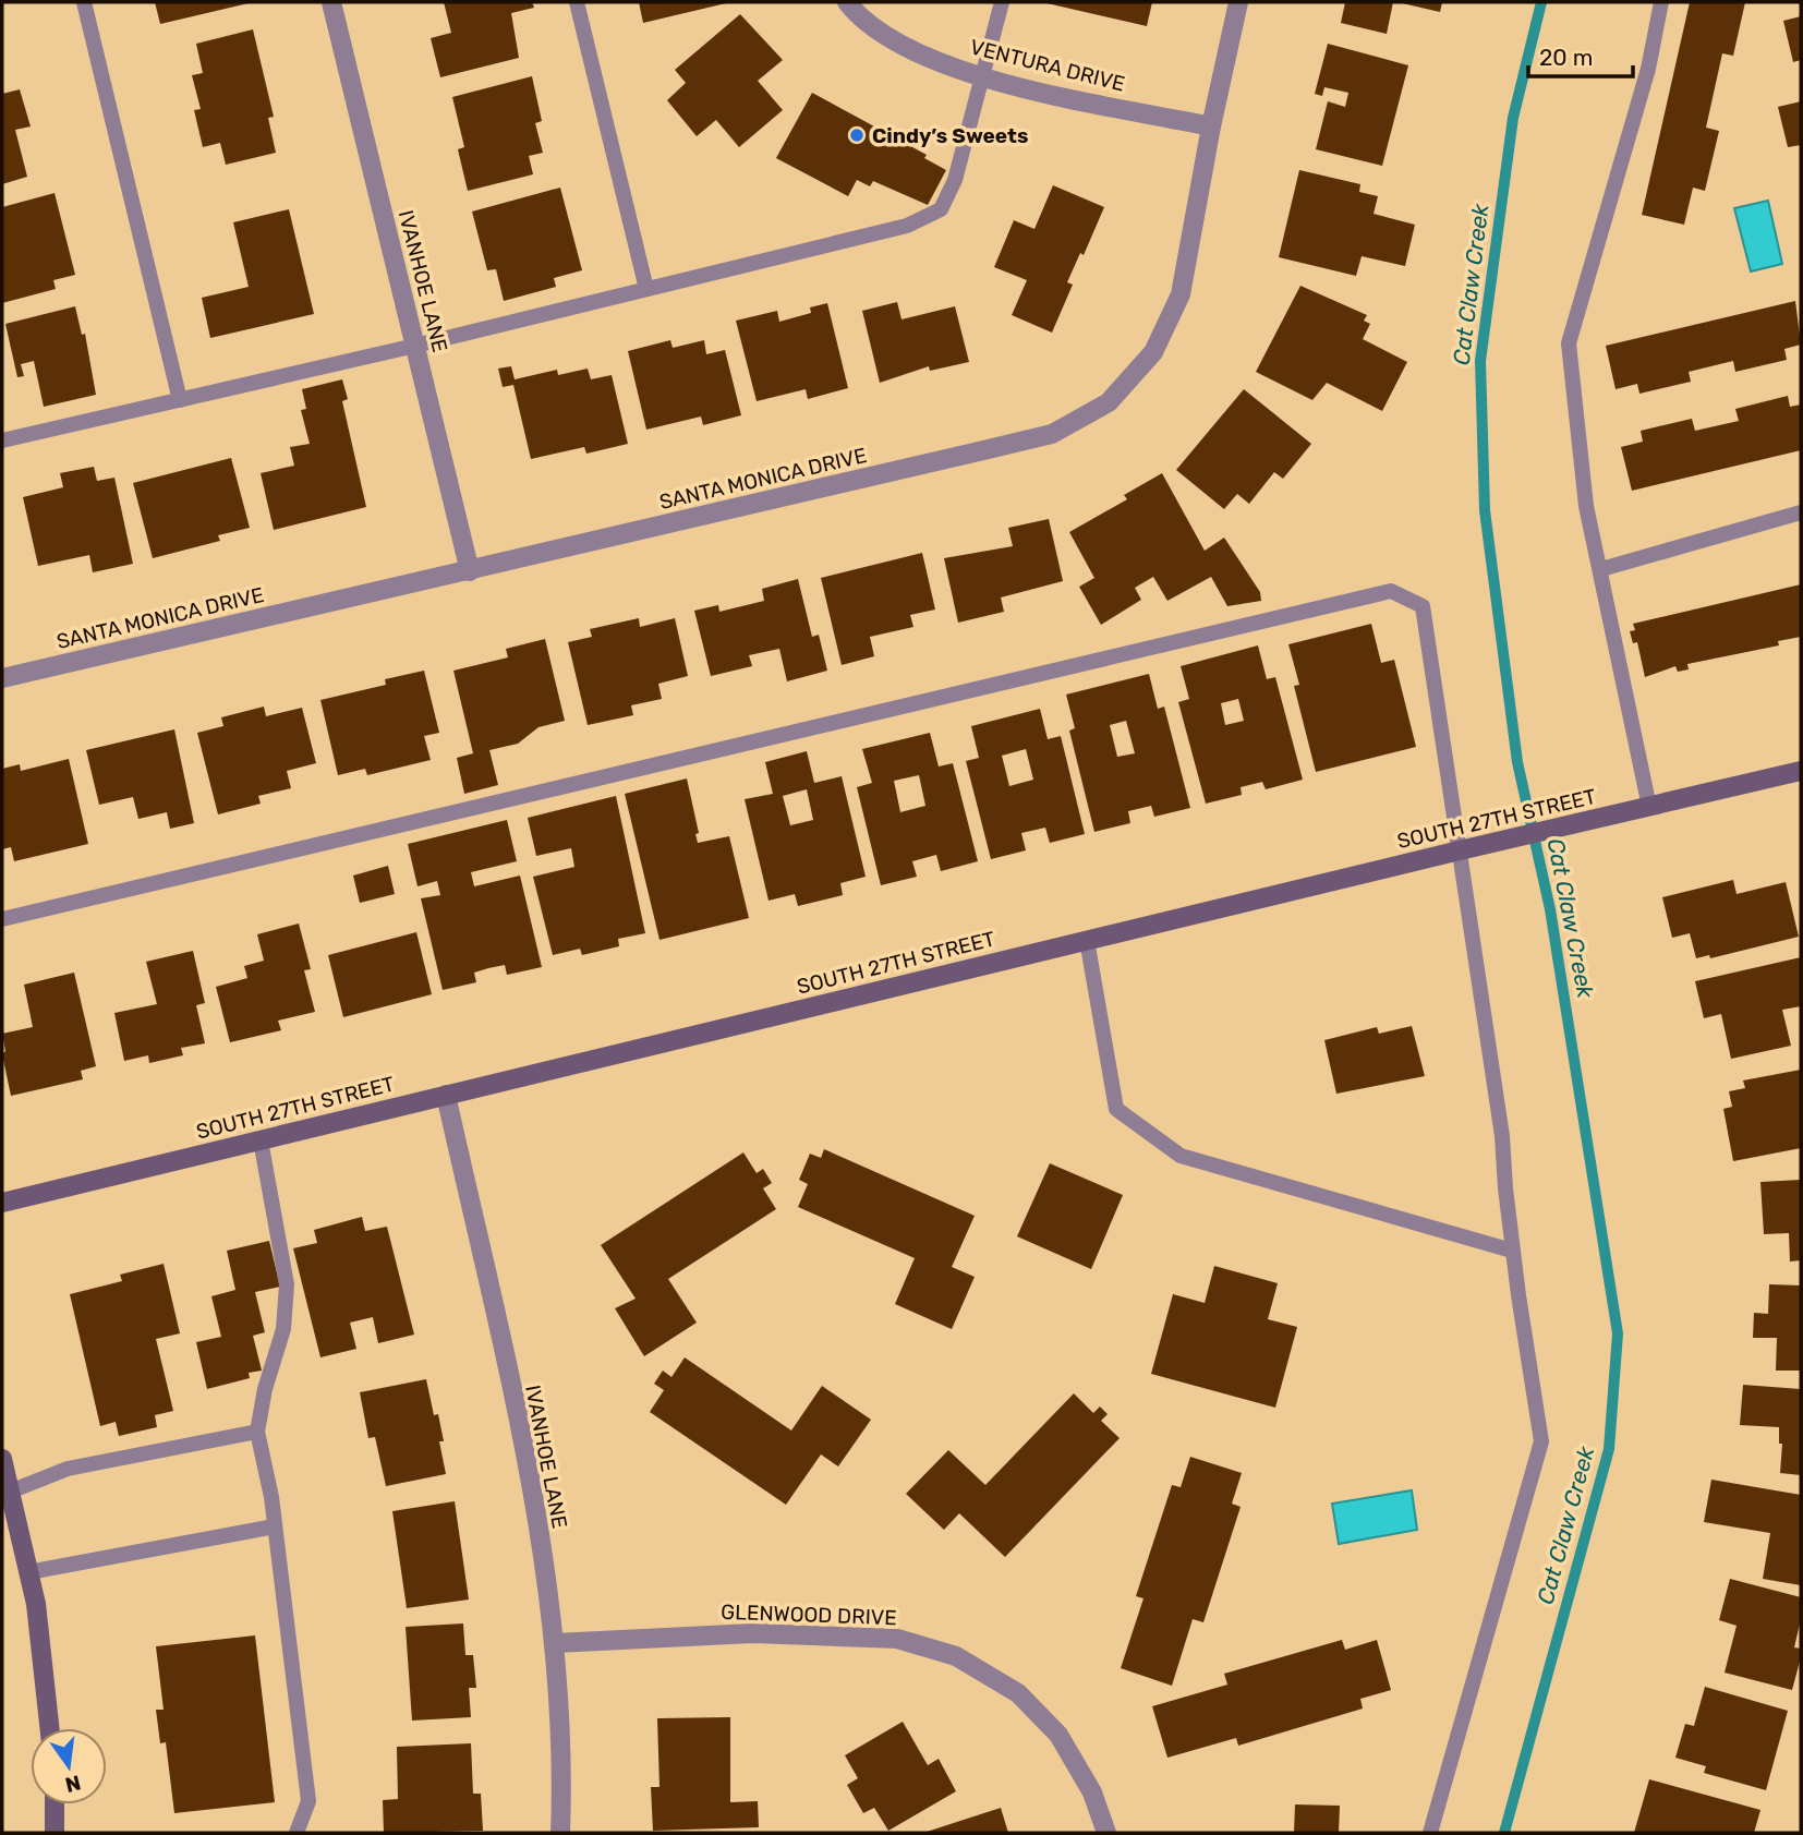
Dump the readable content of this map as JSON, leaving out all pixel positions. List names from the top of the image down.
{
  "streets": {
    "main road": ["SOUTH 27TH STREET"],
    "street": [
      "VENTURA DRIVE",
      "IVANHOE LANE",
      "SANTA MONICA DRIVE",
      "GLENWOOD DRIVE"
    ]
  },
  "crossings": [
    ["VENTURA DRIVE", "SANTA MONICA DRIVE"],
    ["IVANHOE LANE", "SANTA MONICA DRIVE"],
    ["IVANHOE LANE", "SOUTH 27TH STREET"],
    ["IVANHOE LANE", "GLENWOOD DRIVE"]
  ],
  "water": ["Cat Claw Creek"],
  "places": ["Cindy’s Sweets"],
  "scale_bar": "20 m",
  "north": "bottom"
}
